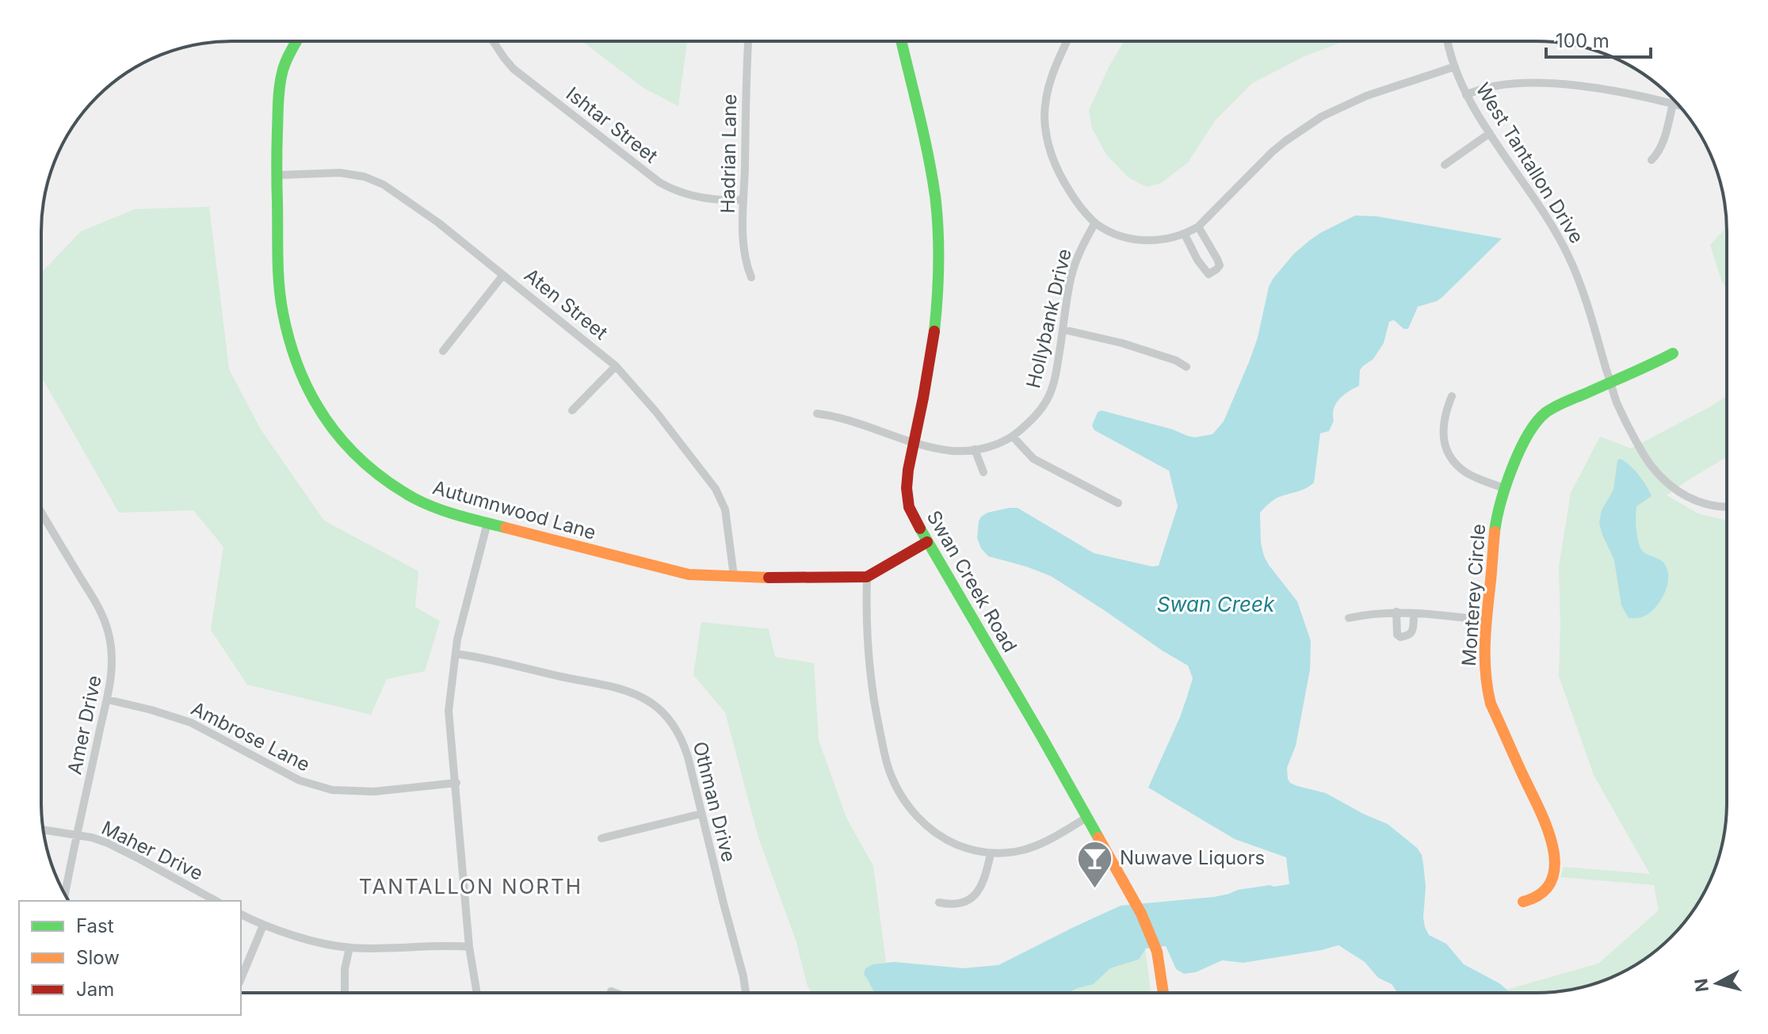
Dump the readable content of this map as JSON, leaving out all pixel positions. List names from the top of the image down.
{
  "streets": {
    "street": [
      "Ishtar Street",
      "Hadrian Lane",
      "West Tantallon Drive",
      "Aten Street",
      "Hollybank Drive",
      "Autumnwood Lane",
      "Swan Creek Road",
      "Monterey Circle",
      "Amer Drive",
      "Ambrose Lane",
      "Othman Drive",
      "Maher Drive"
    ]
  },
  "crossings": [
    ["Ishtar Street", "Hadrian Lane"],
    ["West Tantallon Drive", "Monterey Circle"],
    ["Aten Street", "Autumnwood Lane"],
    ["Hollybank Drive", "Swan Creek Road"],
    ["Autumnwood Lane", "Swan Creek Road"],
    ["Amer Drive", "Ambrose Lane"],
    ["Amer Drive", "Maher Drive"]
  ],
  "districts": ["TANTALLON NORTH"],
  "water": ["Swan Creek"],
  "places": {
    "bar": ["Nuwave Liquors"]
  },
  "legend": ["Fast", "Slow", "Jam"],
  "scale_bar": "100 m",
  "north": "left"
}
